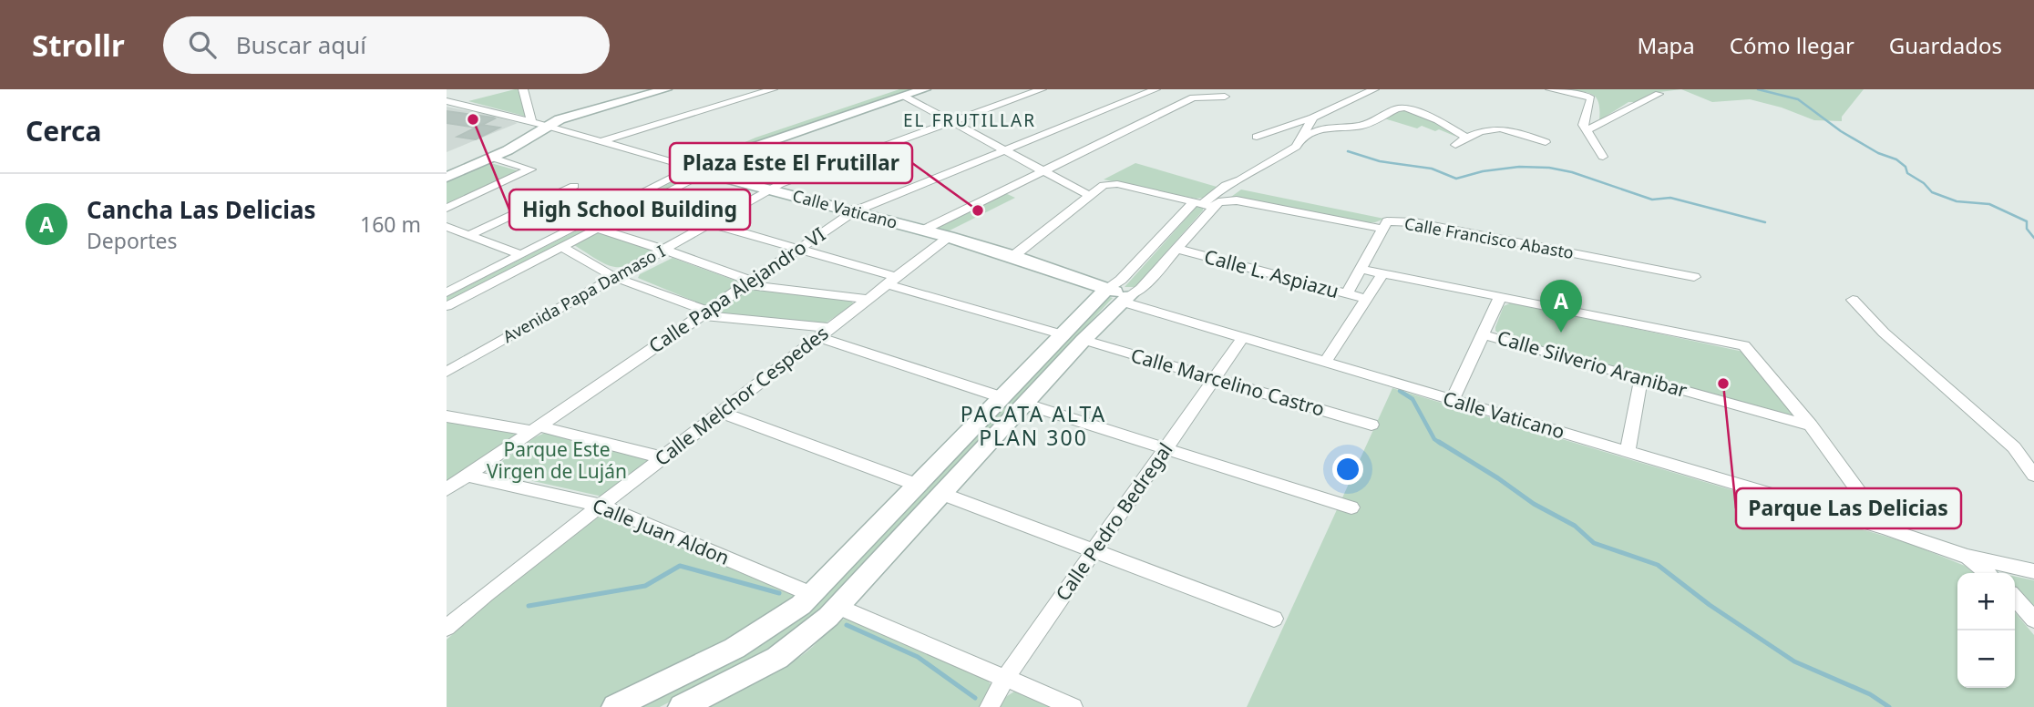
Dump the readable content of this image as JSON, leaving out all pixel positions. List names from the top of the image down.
{
  "streets": {
    "street": [
      "Calle Vaticano",
      "Calle Francisco Abasto",
      "Calle L. Aspiazu",
      "Calle Papa Alejandro VI",
      "Avenida Papa Damaso I",
      "Calle Silverio Aranibar",
      "Calle Marcelino Castro",
      "Calle Melchor Cespedes",
      "Calle Pedro Bedregal",
      "Calle Juan Aldon"
    ]
  },
  "crossings": [
    ["Calle Vaticano", "Calle Papa Alejandro VI"],
    ["Calle Vaticano", "Avenida Papa Damaso I"],
    ["Calle Vaticano", "Calle Melchor Cespedes"],
    ["Calle Vaticano", "Calle Pedro Bedregal"],
    ["Calle Papa Alejandro VI", "Calle Juan Aldon"],
    ["Calle Marcelino Castro", "Calle Pedro Bedregal"],
    ["Calle Melchor Cespedes", "Calle Juan Aldon"]
  ],
  "districts": ["EL FRUTILLAR", "PACATA ALTA PLAN 300"],
  "parks": ["Parque Este Virgen de Luján"],
  "places": ["High School Building", "Plaza Este El Frutillar", "Parque Las Delicias"],
  "page": {
    "header": "Strollr",
    "search": "Buscar aquí",
    "nav": ["Mapa", "Cómo llegar", "Guardados"],
    "heading": "Cerca",
    "list": [
      {
        "mark": "A",
        "name": "Cancha Las Delicias",
        "note": "Deportes",
        "value": "160 m"
      }
    ],
    "pins": "A",
    "map_buttons": ["+", "−"]
  }
}
